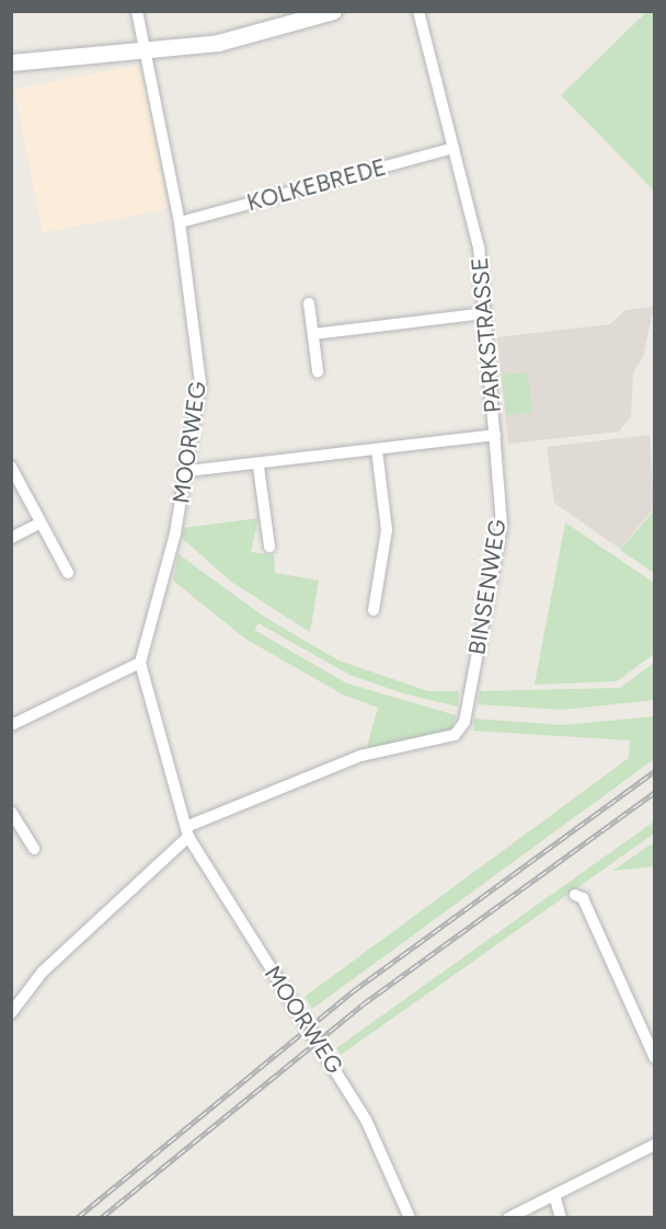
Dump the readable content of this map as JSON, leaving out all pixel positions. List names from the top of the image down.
{
  "streets": {
    "street": [
      "KOLKEBREDE",
      "PARKSTRASSE",
      "MOORWEG",
      "BINSENWEG"
    ]
  },
  "crossings": [
    ["KOLKEBREDE", "PARKSTRASSE"],
    ["KOLKEBREDE", "MOORWEG"],
    ["PARKSTRASSE", "MOORWEG"],
    ["PARKSTRASSE", "BINSENWEG"],
    ["MOORWEG", "BINSENWEG"]
  ]
}
